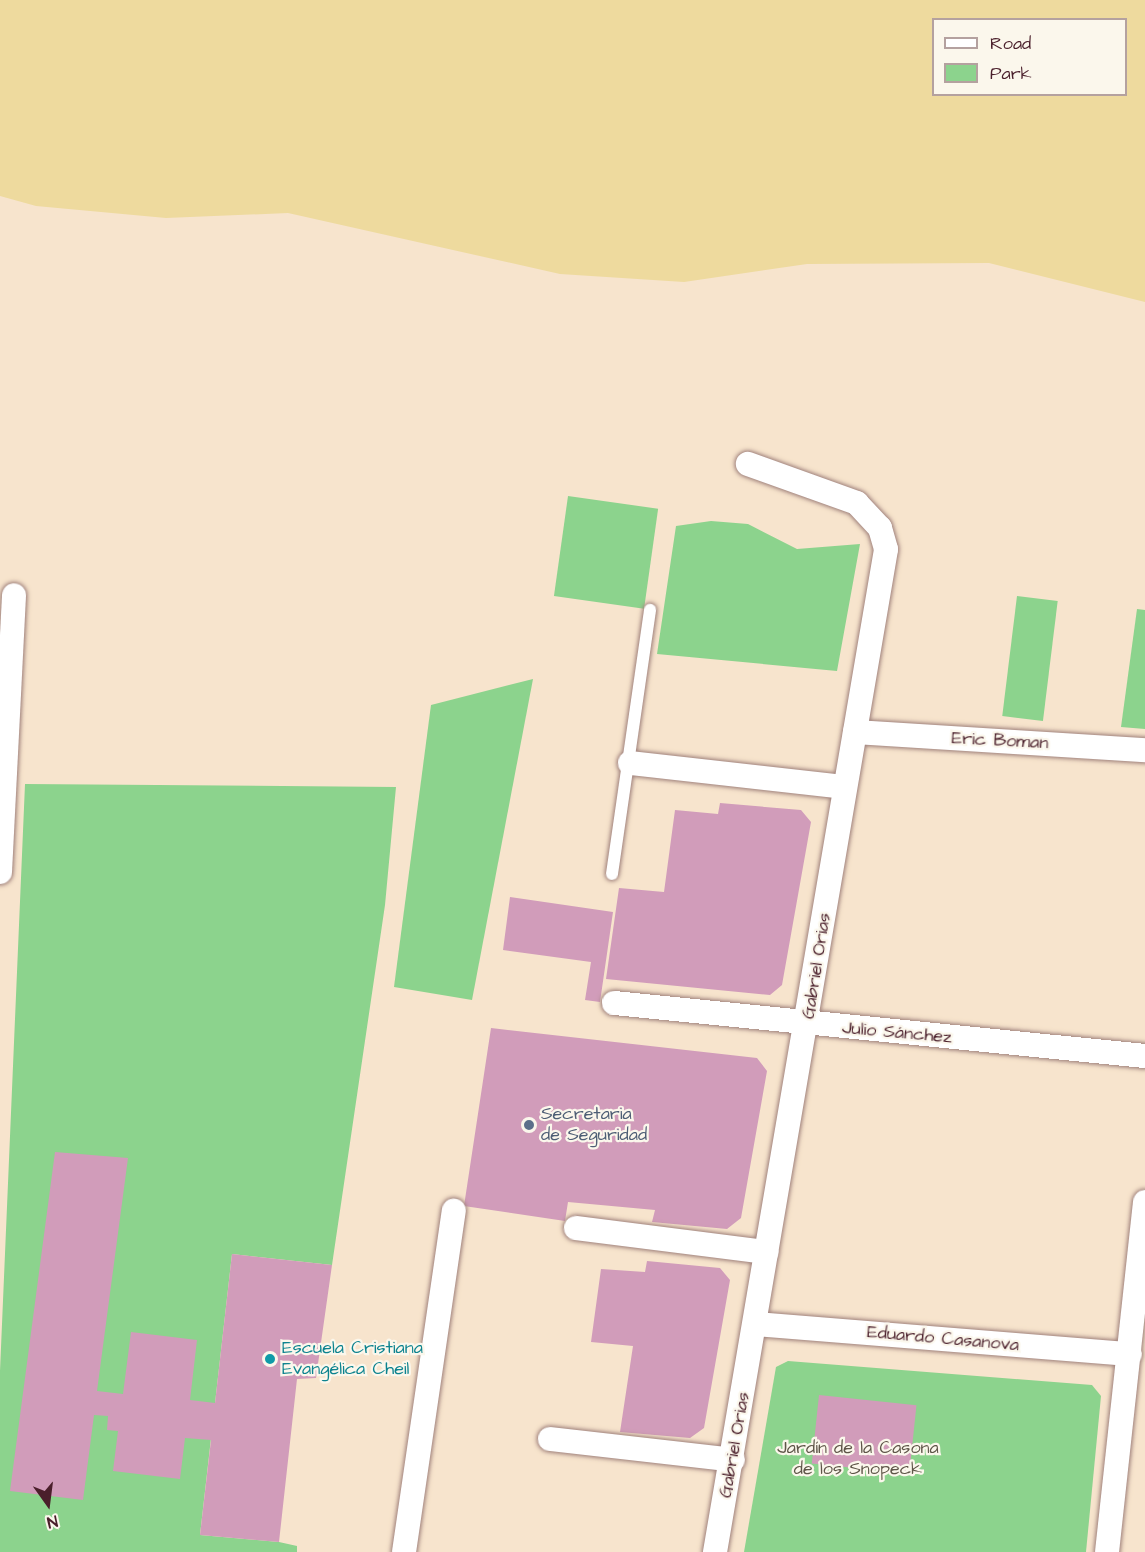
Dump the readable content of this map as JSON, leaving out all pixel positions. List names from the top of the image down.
{
  "streets": {
    "street": [
      "Eric Boman",
      "Gabriel Orias",
      "Julio Sánchez",
      "Eduardo Casanova"
    ]
  },
  "crossings": [
    ["Eric Boman", "Gabriel Orias"],
    ["Gabriel Orias", "Julio Sánchez"],
    ["Gabriel Orias", "Eduardo Casanova"]
  ],
  "parks": ["Jardín de la Casona de los Snopeck"],
  "places": ["Secretaria de Seguridad", "Escuela Cristiana Evangélica Cheil"],
  "legend": ["Road", "Park"],
  "north": "bottom"
}
